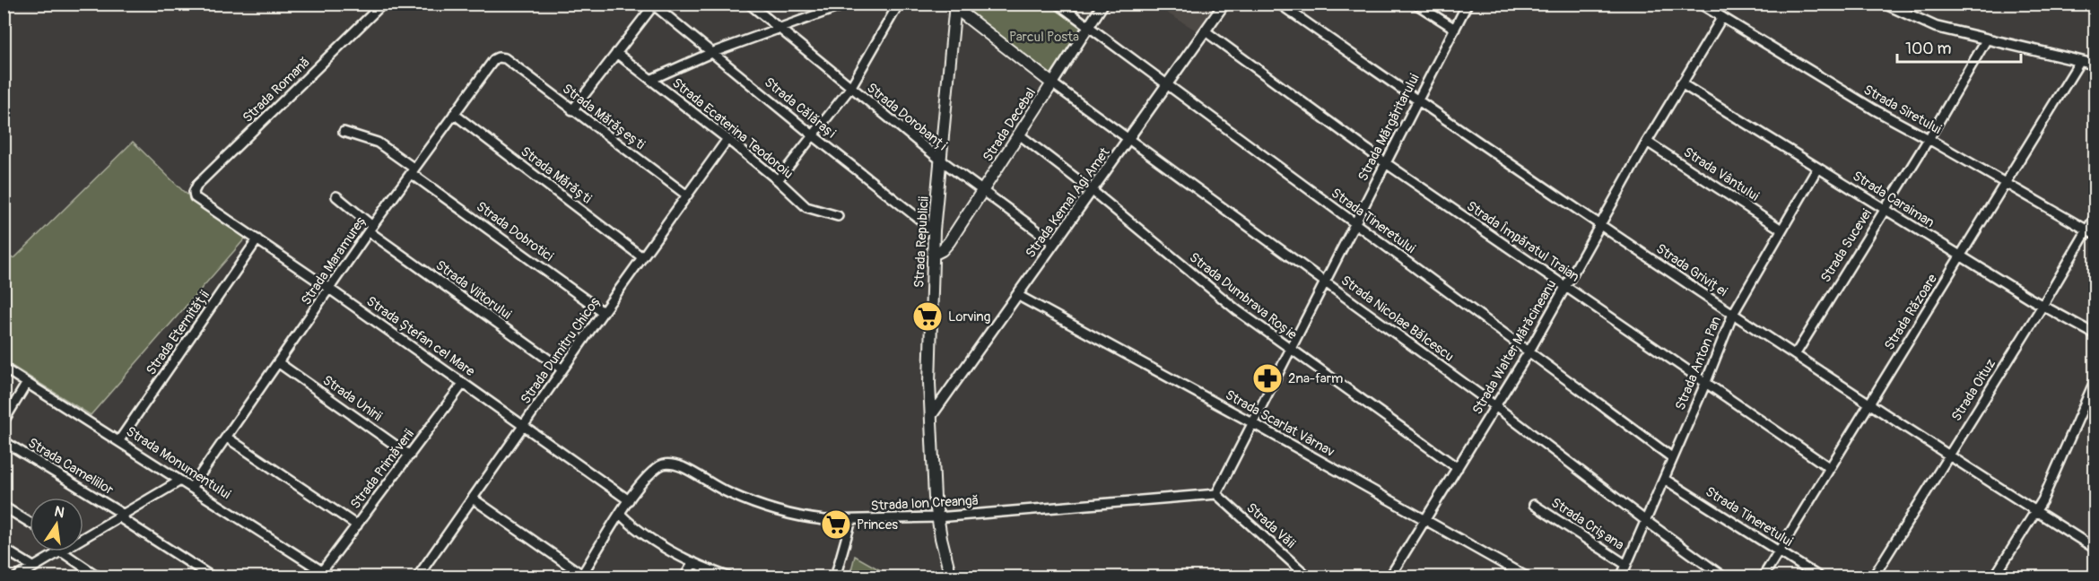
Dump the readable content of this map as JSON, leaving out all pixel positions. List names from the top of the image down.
{
  "streets": {
    "main road": ["Strada Decebal", "Strada Republicii"],
    "street": [
      "Strada Romană",
      "Strada Călărași",
      "Strada Siretului",
      "Strada Mărășești",
      "Strada Dorobanți",
      "Strada Mărgăritarului",
      "Strada Ecaterina Teodoroiu",
      "Strada Vântului",
      "Strada Mărăști",
      "Strada Caraiman",
      "Strada Kemal Agi Amet",
      "Strada Tineretului",
      "Strada Dobrotici",
      "Strada Împăratul Traian",
      "Strada Sucevei",
      "Strada Maramureș",
      "Strada Griviței",
      "Strada Viitorului",
      "Strada Dumbrava Roșie",
      "Strada Răzoare",
      "Strada Nicolae Bălcescu",
      "Strada Eternității",
      "Strada Ștefan cel Mare",
      "Strada Walter Mărăcineanu",
      "Strada Dumitru Chicoș",
      "Strada Anton Pan",
      "Strada Oituz",
      "Strada Unirii",
      "Strada Scarlat Vârnav",
      "Strada Monumentului",
      "Strada Cameliilor",
      "Strada Primăverii",
      "Strada Ion Creangă",
      "Strada Crișana",
      "Strada Văii"
    ]
  },
  "crossings": [
    ["Strada Romană", "Strada Ștefan cel Mare"],
    ["Strada Călărași", "Strada Republicii"],
    ["Strada Siretului", "Strada Sucevei"],
    ["Strada Siretului", "Strada Răzoare"],
    ["Strada Siretului", "Strada Walter Mărăcineanu"],
    ["Strada Siretului", "Strada Oituz"],
    ["Strada Mărășești", "Strada Maramureș"],
    ["Strada Mărășești", "Strada Dumitru Chicoș"],
    ["Strada Dorobanți", "Strada Decebal"],
    ["Strada Dorobanți", "Strada Kemal Agi Amet"],
    ["Strada Dorobanți", "Strada Republicii"],
    ["Strada Decebal", "Strada Tineretului"],
    ["Strada Decebal", "Strada Republicii"],
    ["Strada Decebal", "Strada Dumbrava Roșie"],
    ["Strada Decebal", "Strada Nicolae Bălcescu"],
    ["Strada Mărgăritarului", "Strada Tineretului"],
    ["Strada Mărgăritarului", "Strada Împăratul Traian"],
    ["Strada Mărgăritarului", "Strada Griviței"],
    ["Strada Mărgăritarului", "Strada Dumbrava Roșie"],
    ["Strada Mărgăritarului", "Strada Nicolae Bălcescu"],
    ["Strada Mărgăritarului", "Strada Scarlat Vârnav"],
    ["Strada Mărgăritarului", "Strada Ion Creangă"],
    ["Strada Mărgăritarului", "Strada Văii"],
    ["Strada Ecaterina Teodoroiu", "Strada Dumitru Chicoș"],
    ["Strada Vântului", "Strada Walter Mărăcineanu"],
    ["Strada Vântului", "Strada Anton Pan"],
    ["Strada Mărăști", "Strada Maramureș"],
    ["Strada Mărăști", "Strada Dumitru Chicoș"],
    ["Strada Caraiman", "Strada Sucevei"],
    ["Strada Caraiman", "Strada Răzoare"],
    ["Strada Caraiman", "Strada Walter Mărăcineanu"],
    ["Strada Caraiman", "Strada Anton Pan"],
    ["Strada Caraiman", "Strada Oituz"],
    ["Strada Kemal Agi Amet", "Strada Tineretului"],
    ["Strada Kemal Agi Amet", "Strada Împăratul Traian"],
    ["Strada Kemal Agi Amet", "Strada Republicii"],
    ["Strada Kemal Agi Amet", "Strada Dumbrava Roșie"],
    ["Strada Kemal Agi Amet", "Strada Nicolae Bălcescu"],
    ["Strada Kemal Agi Amet", "Strada Scarlat Vârnav"],
    ["Strada Tineretului", "Strada Răzoare"],
    ["Strada Tineretului", "Strada Walter Mărăcineanu"],
    ["Strada Tineretului", "Strada Anton Pan"],
    ["Strada Dobrotici", "Strada Maramureș"],
    ["Strada Dobrotici", "Strada Dumitru Chicoș"],
    ["Strada Împăratul Traian", "Strada Răzoare"],
    ["Strada Împăratul Traian", "Strada Walter Mărăcineanu"],
    ["Strada Împăratul Traian", "Strada Anton Pan"],
    ["Strada Republicii", "Strada Ion Creangă"],
    ["Strada Sucevei", "Strada Griviței"],
    ["Strada Maramureș", "Strada Viitorului"],
    ["Strada Maramureș", "Strada Ștefan cel Mare"],
    ["Strada Maramureș", "Strada Unirii"],
    ["Strada Maramureș", "Strada Monumentului"],
    ["Strada Griviței", "Strada Răzoare"],
    ["Strada Griviței", "Strada Walter Mărăcineanu"],
    ["Strada Griviței", "Strada Anton Pan"],
    ["Strada Griviței", "Strada Oituz"],
    ["Strada Viitorului", "Strada Dumitru Chicoș"],
    ["Strada Dumbrava Roșie", "Strada Walter Mărăcineanu"],
    ["Strada Nicolae Bălcescu", "Strada Walter Mărăcineanu"],
    ["Strada Nicolae Bălcescu", "Strada Anton Pan"],
    ["Strada Eternității", "Strada Ștefan cel Mare"],
    ["Strada Eternității", "Strada Monumentului"],
    ["Strada Ștefan cel Mare", "Strada Dumitru Chicoș"],
    ["Strada Ștefan cel Mare", "Strada Primăverii"],
    ["Strada Ștefan cel Mare", "Strada Ion Creangă"],
    ["Strada Walter Mărăcineanu", "Strada Scarlat Vârnav"],
    ["Strada Anton Pan", "Strada Crișana"],
    ["Strada Unirii", "Strada Primăverii"],
    ["Strada Monumentului", "Strada Primăverii"],
    ["Strada Ion Creangă", "Strada Văii"]
  ],
  "parks": ["Parcul Posta"],
  "places": {
    "supermarket": ["Lorving", "Princes"],
    "pharmacy": ["2na-farm"]
  },
  "scale_bar": "100 m",
  "north": "top"
}
